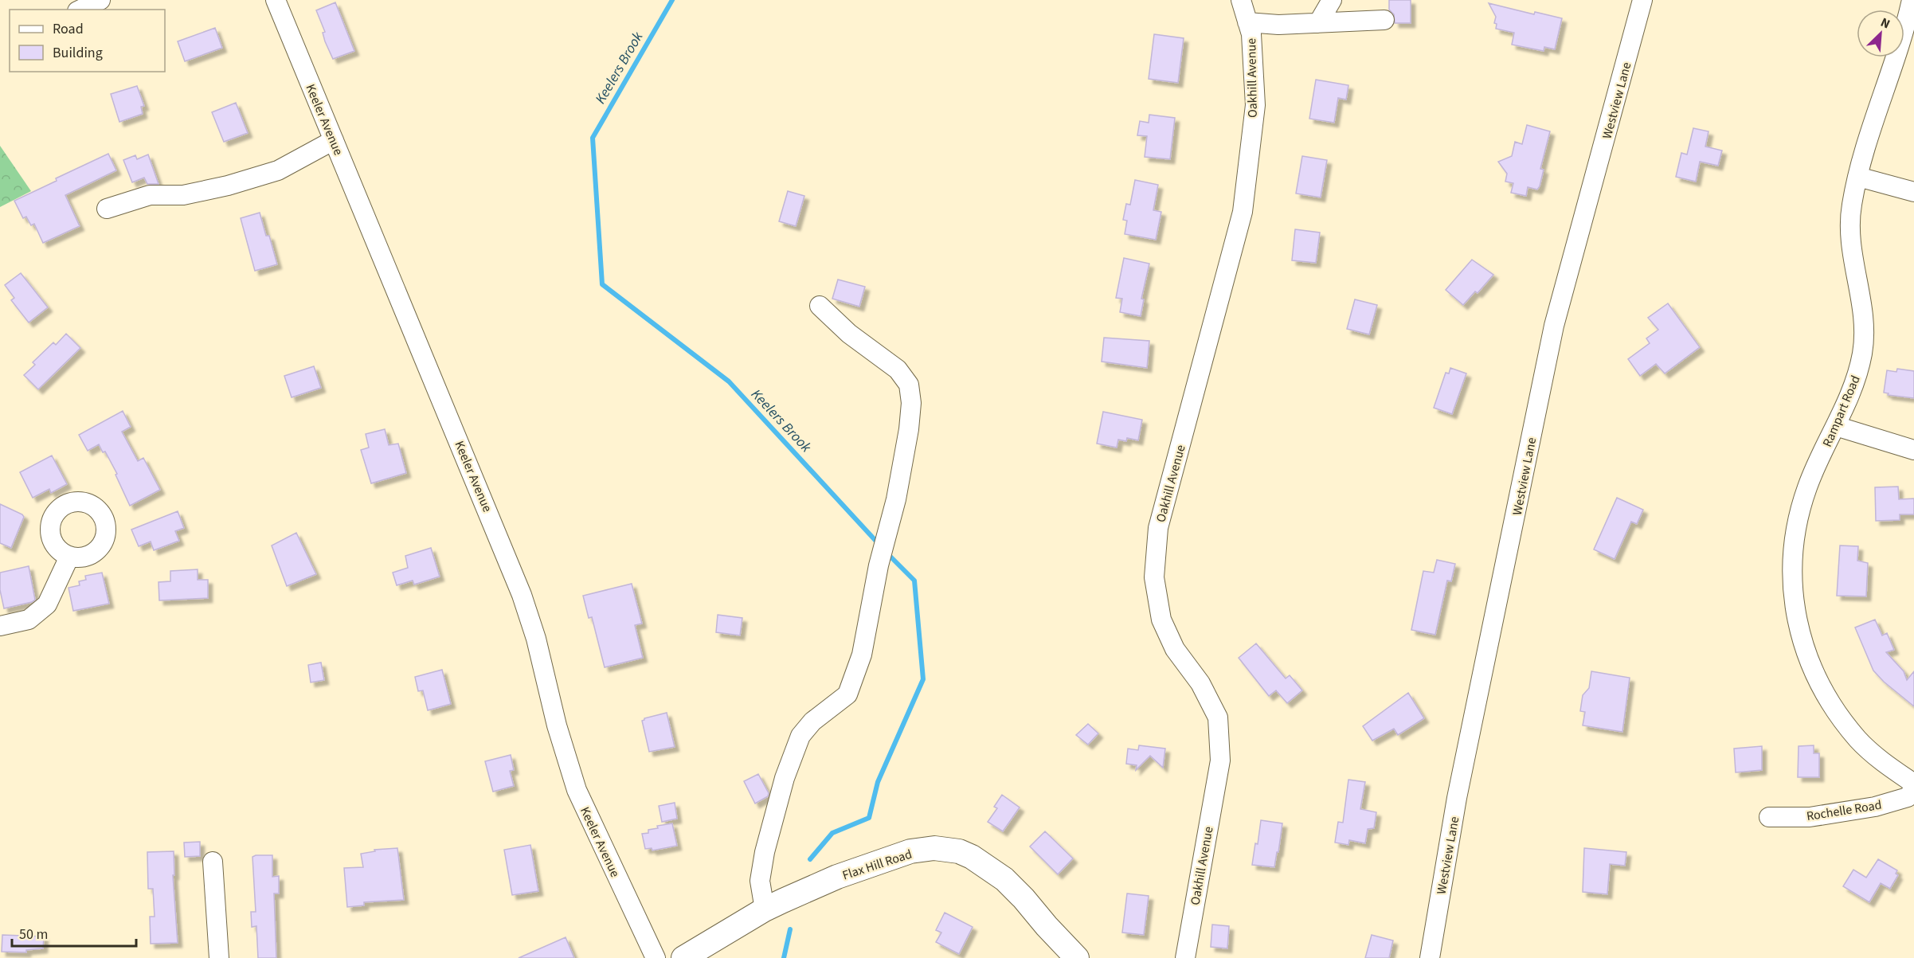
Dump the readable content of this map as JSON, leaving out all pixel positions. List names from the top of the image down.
{
  "streets": {
    "main road": ["Flax Hill Road"],
    "street": [
      "Oakhill Avenue",
      "Westview Lane",
      "Keeler Avenue",
      "Rampart Road",
      "Rochelle Road"
    ]
  },
  "water": ["Keelers Brook"],
  "legend": ["Road", "Building"],
  "scale_bar": "50 m",
  "north": "top right"
}
